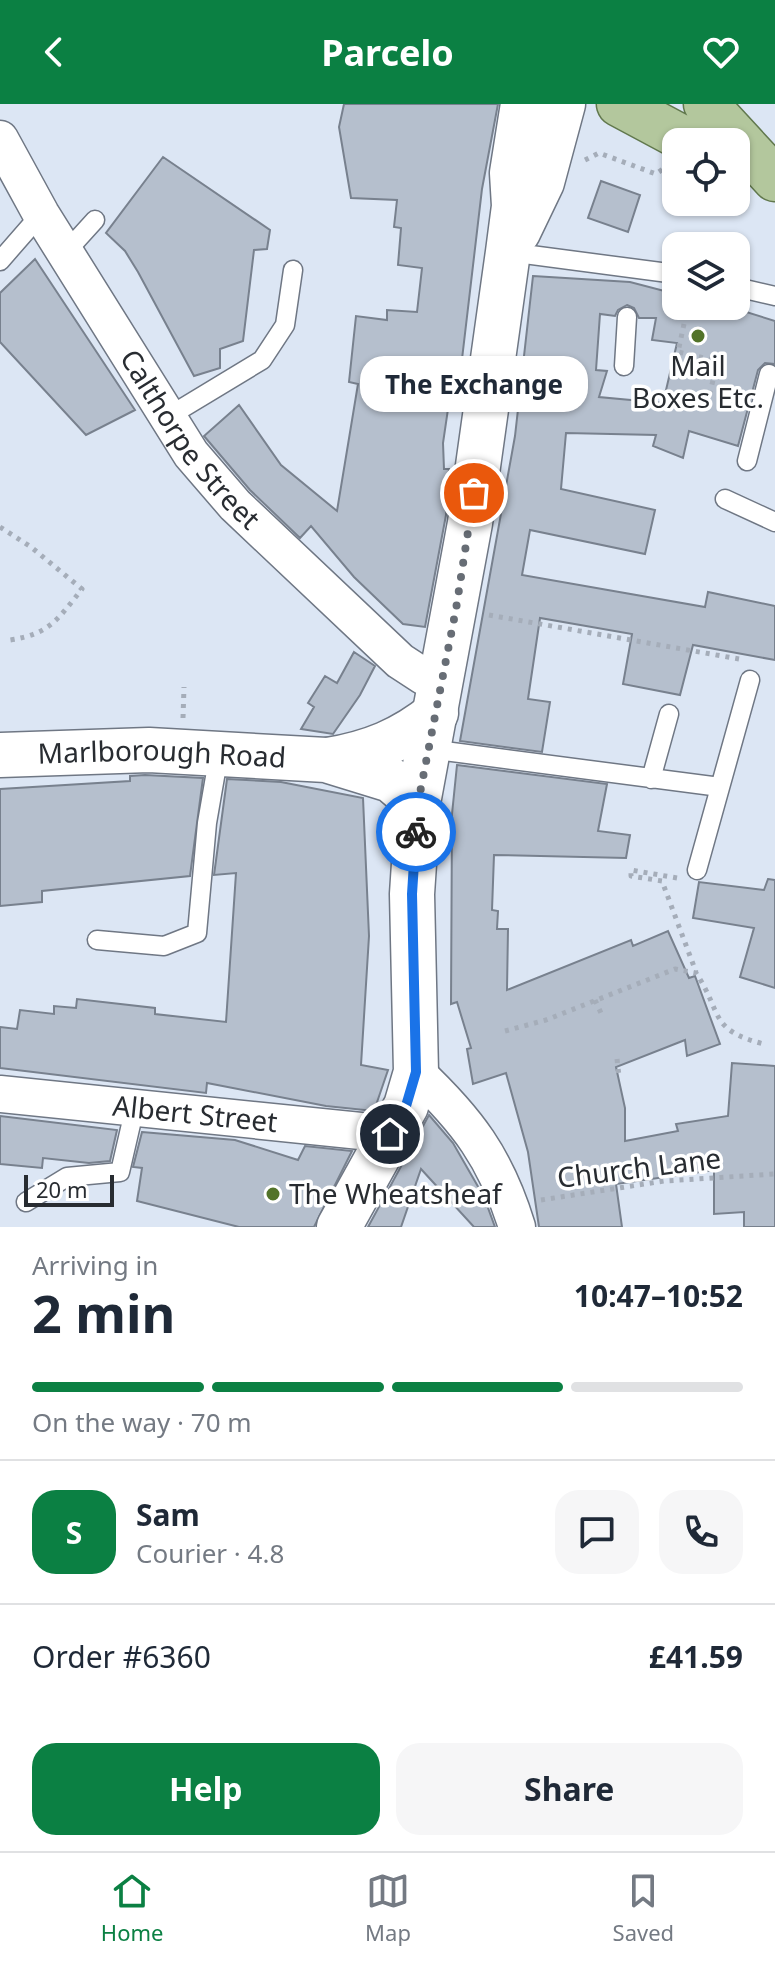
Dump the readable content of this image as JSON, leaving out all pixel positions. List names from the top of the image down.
{
  "streets": {
    "street": ["Calthorpe Street", "Marlborough Road", "Albert Street"],
    "path": ["Church Lane"]
  },
  "crossings": [
    ["Calthorpe Street", "Marlborough Road"]
  ],
  "places": ["Mail Boxes Etc.", "The Exchange", "The Wheatsheaf"],
  "scale_bar": "20 m",
  "page": {
    "header": "Parcelo",
    "bubble": "The Exchange",
    "scale": "20 m",
    "heading": ["2 min", "Arriving in", "10:47–10:52"],
    "panel": [
      "Sam",
      "Courier · 4.8",
      "Order #6360",
      "£41.59"
    ],
    "bar": "On the way · 70 m",
    "round": "S",
    "buttons": ["Help", "Share"],
    "tabs": ["Home", "Map", "Saved"]
  }
}
